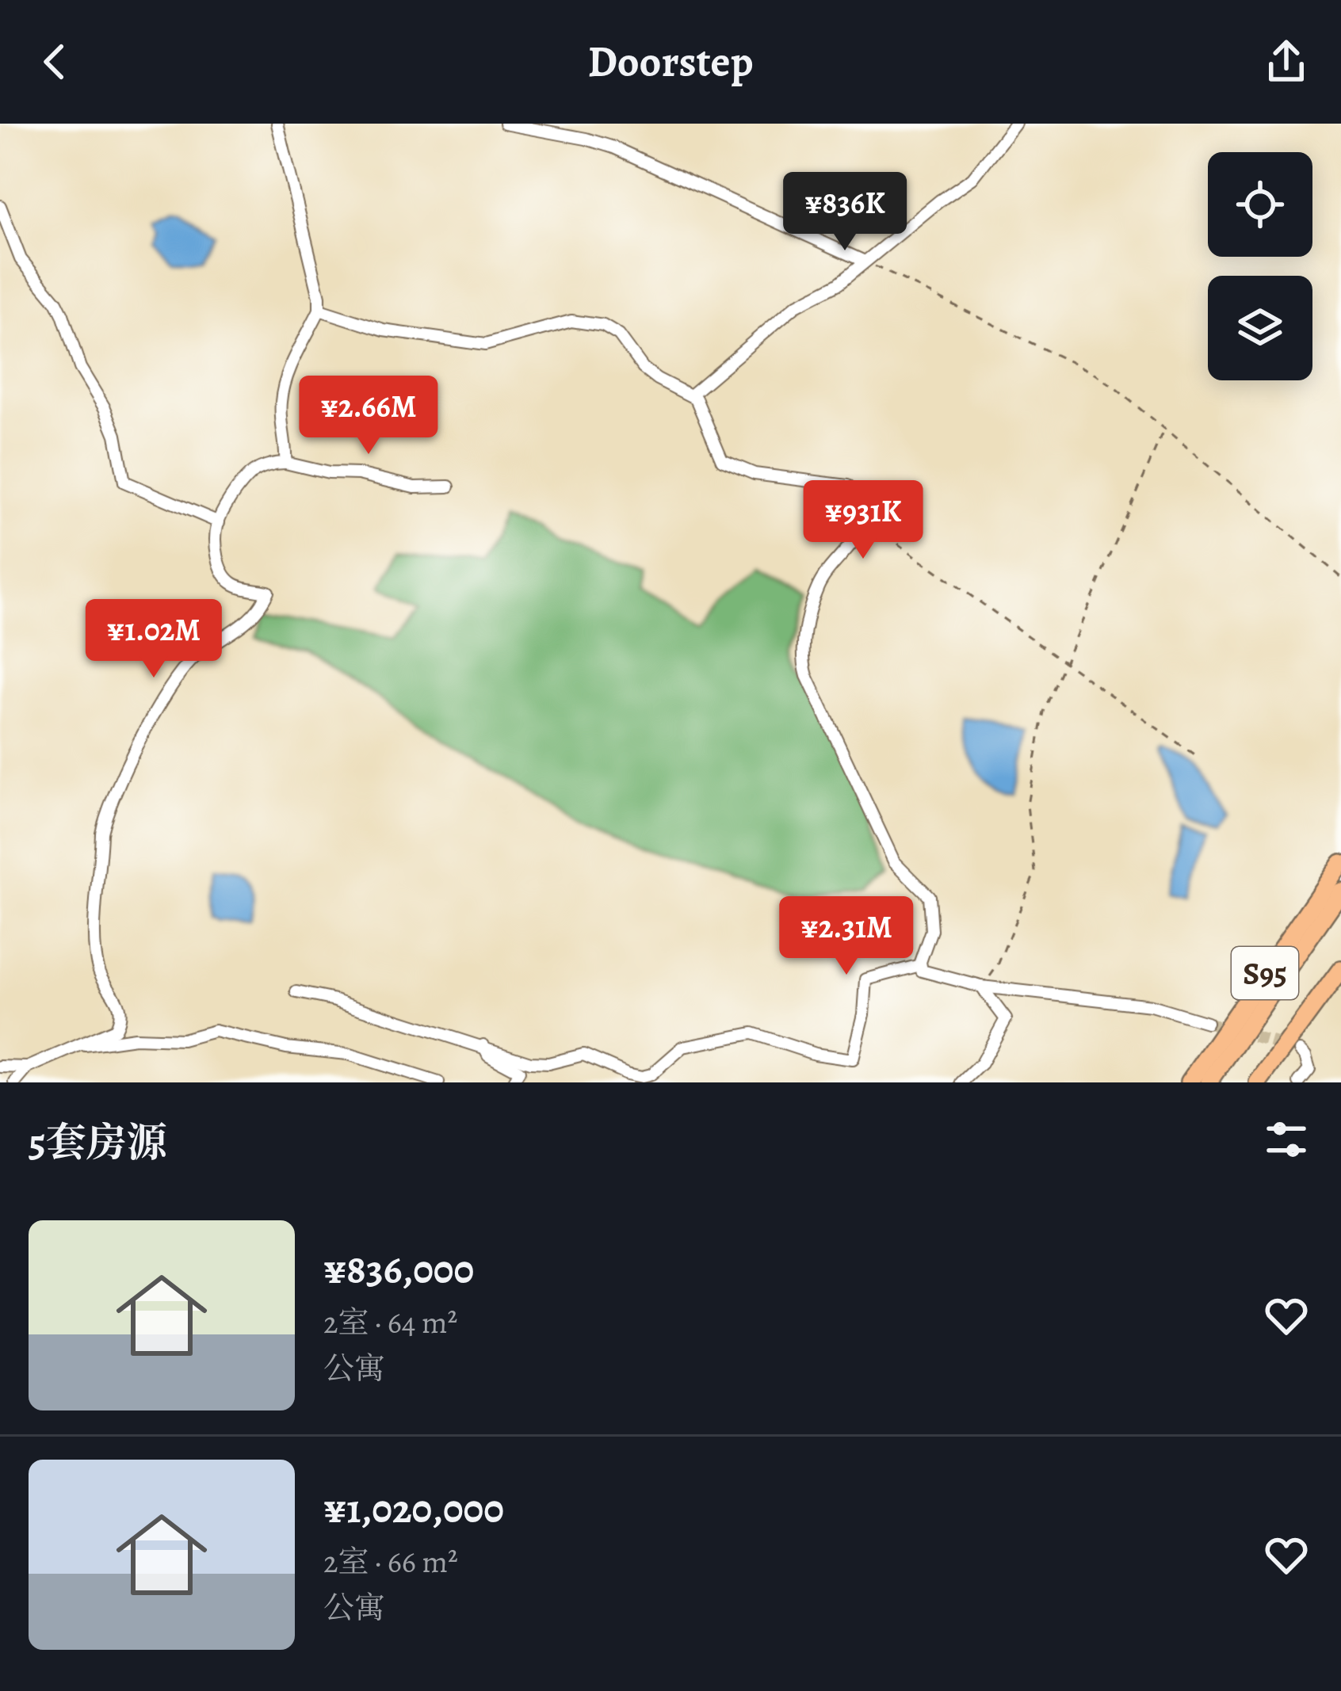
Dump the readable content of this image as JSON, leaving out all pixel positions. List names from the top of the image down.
{
  "streets": {
    "highway": ["S95"]
  },
  "page": {
    "header": "Doorstep",
    "price": [
      "¥836K",
      "¥2.66M",
      "¥931K",
      "¥1.02M",
      "¥2.31M"
    ],
    "heading": "5套房源",
    "list": [
      {
        "name": "¥836,000",
        "note": "2室 · 64 m² · 公寓"
      },
      {
        "name": "¥1,020,000",
        "note": "2室 · 66 m² · 公寓"
      }
    ]
  }
}
